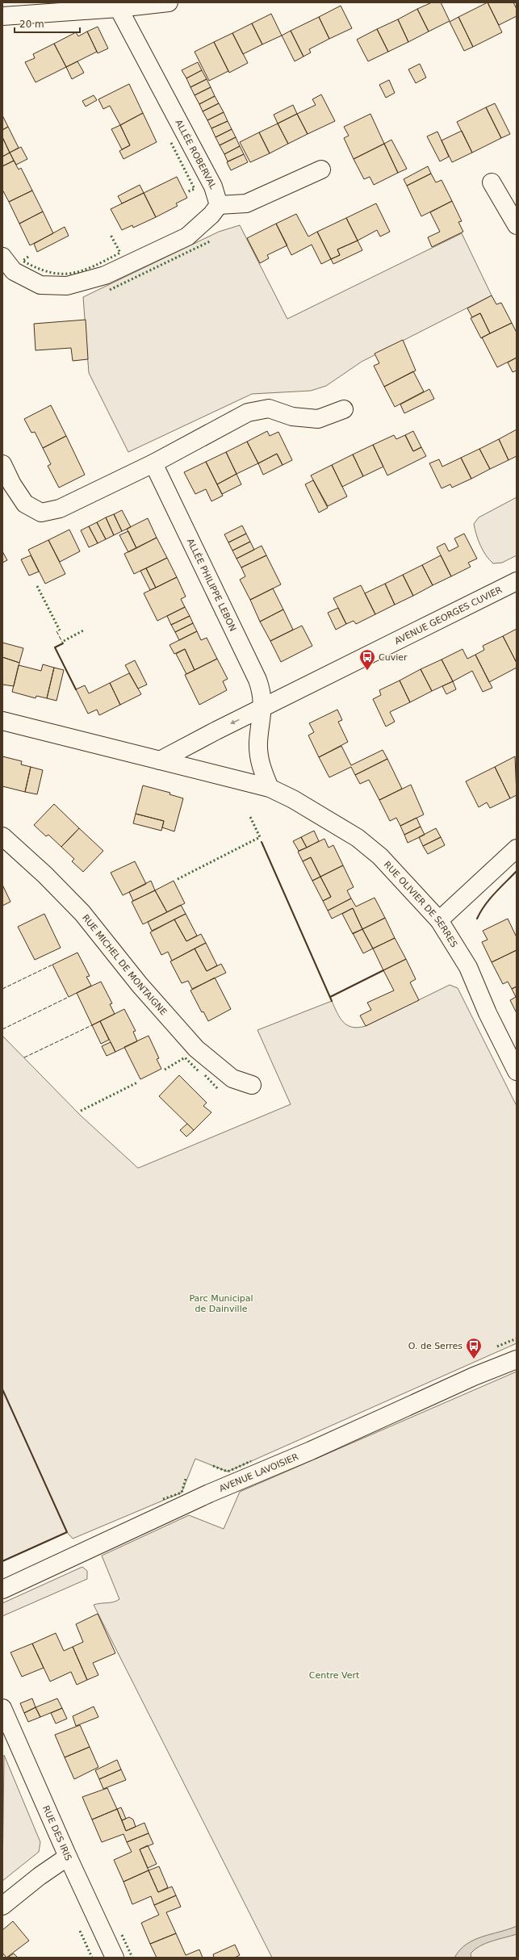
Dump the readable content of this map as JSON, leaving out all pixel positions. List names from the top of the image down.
{
  "streets": {
    "street": [
      "ALLÉE ROBERVAL",
      "ALLÉE PHILIPPE LEBON",
      "AVENUE GEORGES CUVIER",
      "RUE OLIVIER DE SERRES",
      "RUE MICHEL DE MONTAIGNE",
      "AVENUE LAVOISIER",
      "RUE DES IRIS"
    ]
  },
  "crossings": [
    ["ALLÉE PHILIPPE LEBON", "AVENUE GEORGES CUVIER"]
  ],
  "parks": ["Parc Municipal de Dainville", "Centre Vert"],
  "places": {
    "bus stop": ["Cuvier", "O. de Serres"]
  },
  "scale_bar": "20 m"
}
